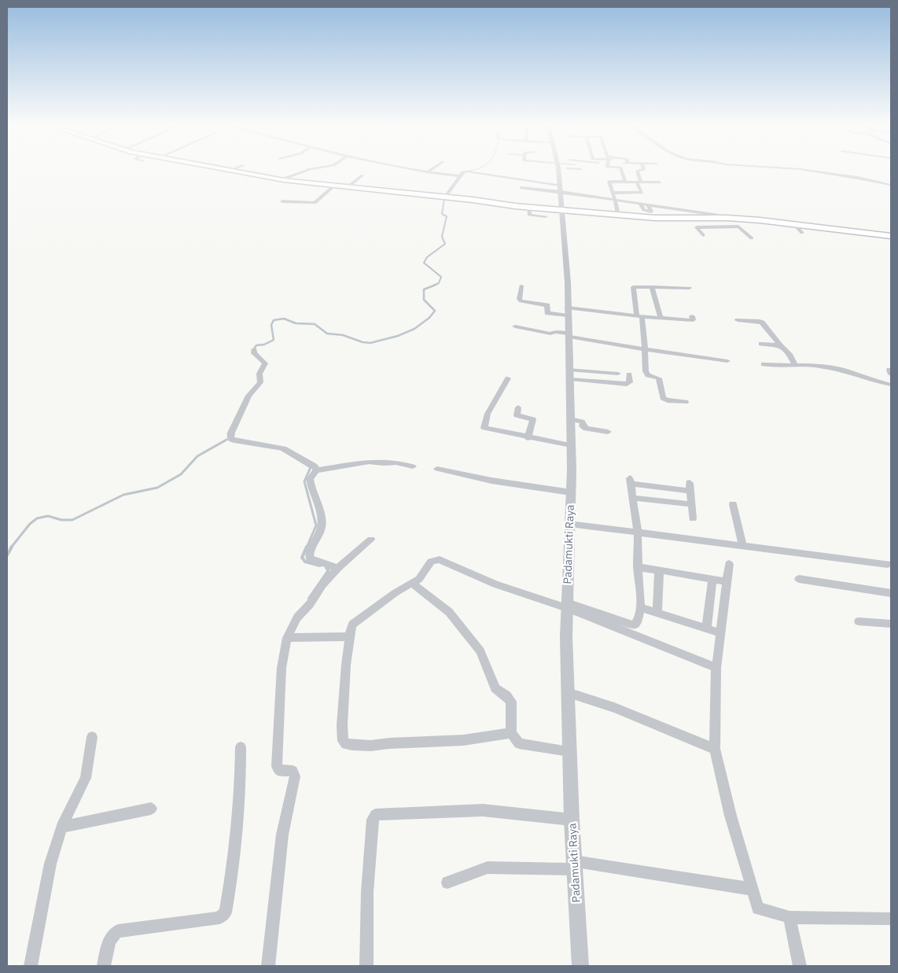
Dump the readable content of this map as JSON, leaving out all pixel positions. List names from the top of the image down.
{
  "streets": {
    "street": ["Padamukti Raya"]
  }
}
